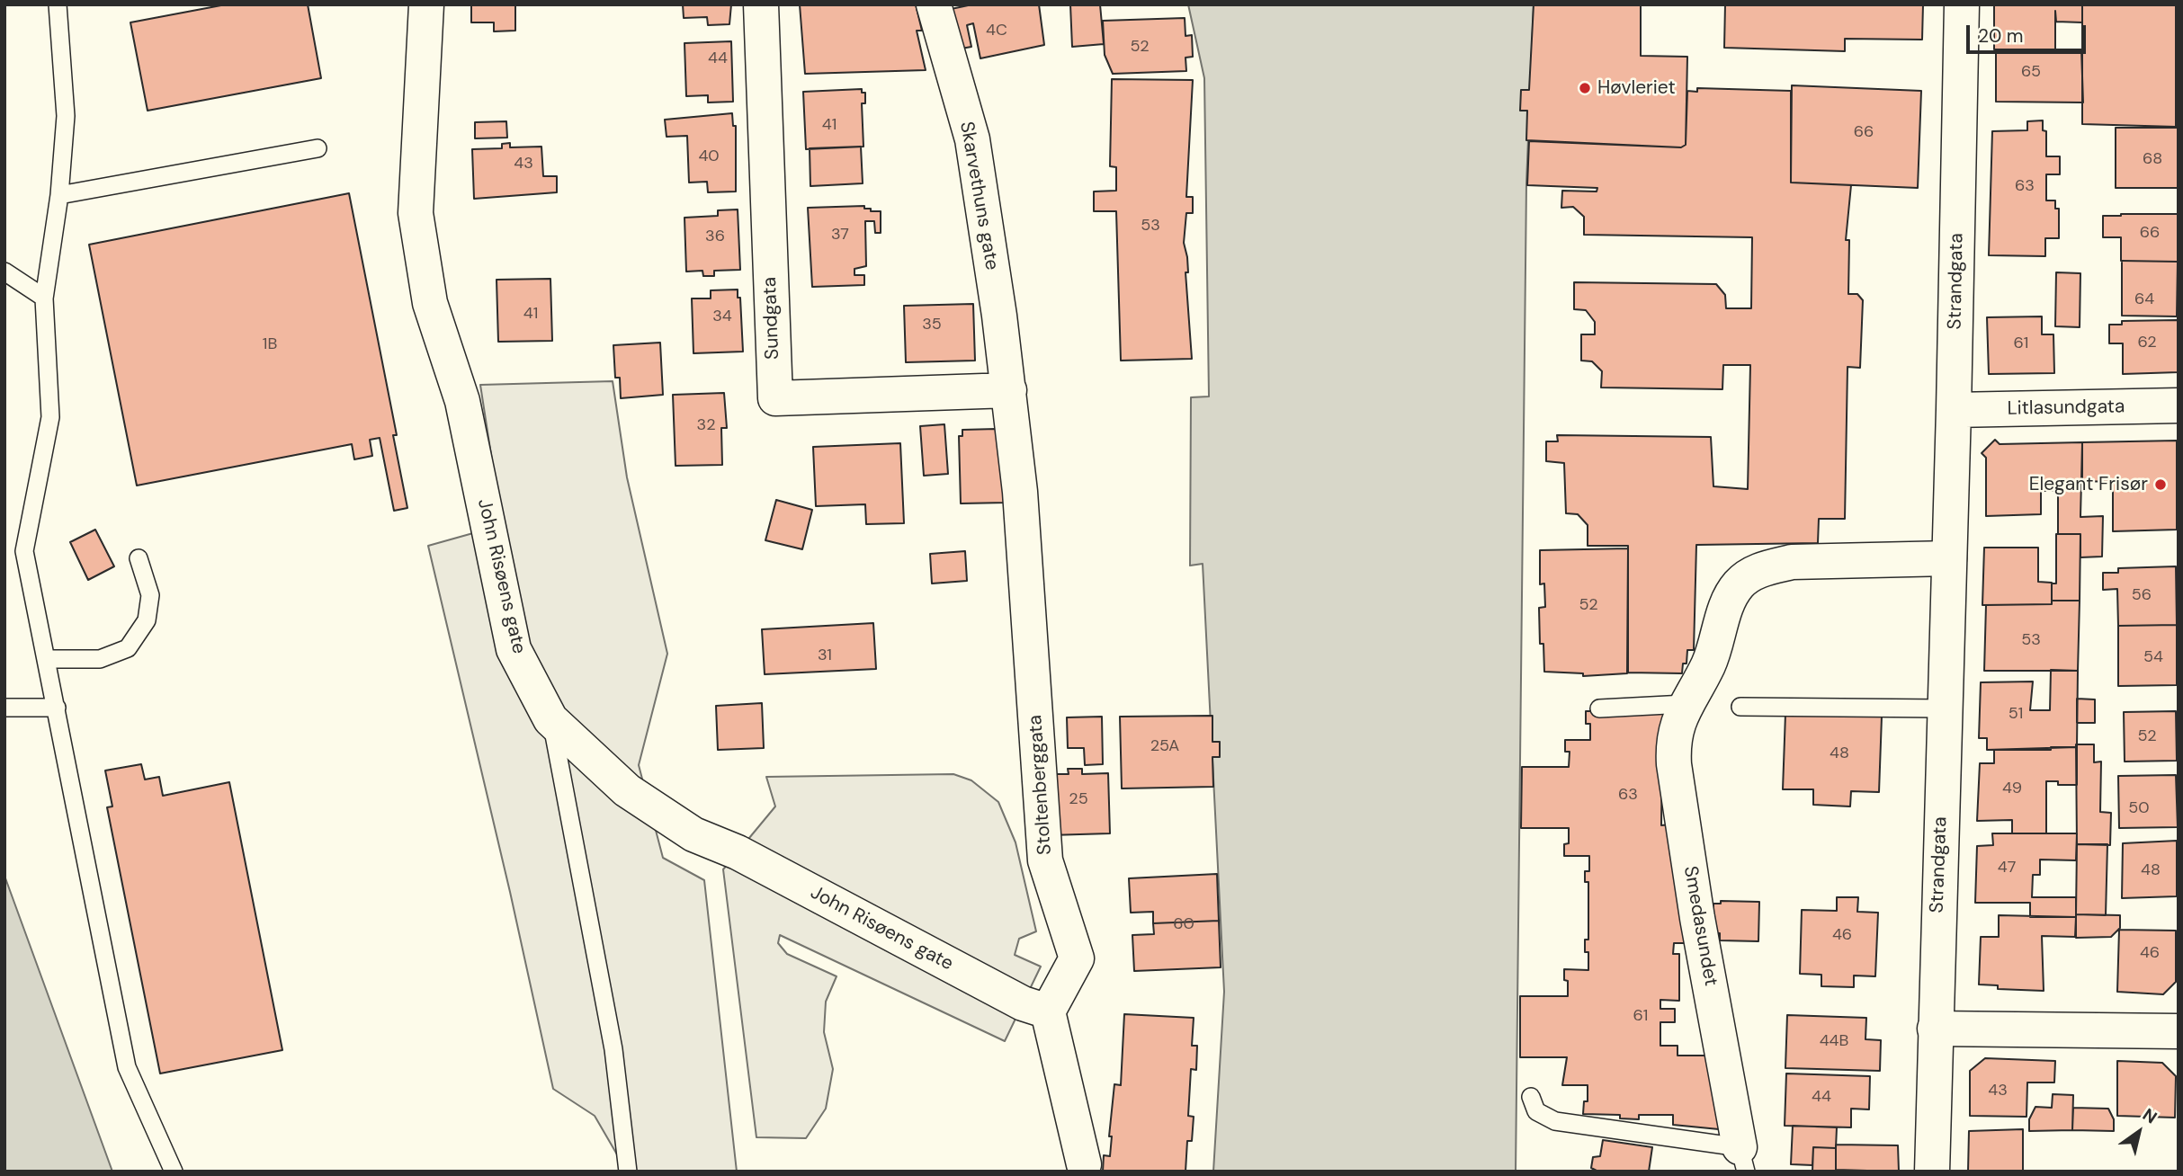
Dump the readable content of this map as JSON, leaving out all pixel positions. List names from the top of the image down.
{
  "streets": {
    "street": [
      "Skarvethuns gate",
      "Strandgata",
      "Sundgata",
      "Litlasundgata",
      "John Risøens gate",
      "Stoltenberggata",
      "Smedasundet"
    ]
  },
  "crossings": [
    ["Skarvethuns gate", "Sundgata"],
    ["Skarvethuns gate", "Stoltenberggata"],
    ["Strandgata", "Litlasundgata"],
    ["Sundgata", "Stoltenberggata"],
    ["John Risøens gate", "Stoltenberggata"]
  ],
  "places": ["Høvleriet", "Elegant Frisør"],
  "house_numbers": [
    "4C",
    "52",
    "44",
    "65",
    "41",
    "66",
    "40",
    "68",
    "43",
    "63",
    "53",
    "66",
    "37",
    "36",
    "64",
    "41",
    "34",
    "35",
    "62",
    "61",
    "1B",
    "32",
    "56",
    "52",
    "53",
    "31",
    "54",
    "51",
    "52",
    "25A",
    "48",
    "49",
    "63",
    "25",
    "50",
    "47",
    "48",
    "60",
    "46",
    "46",
    "61",
    "44B",
    "43",
    "44"
  ],
  "scale_bar": "20 m",
  "north": "top right"
}
